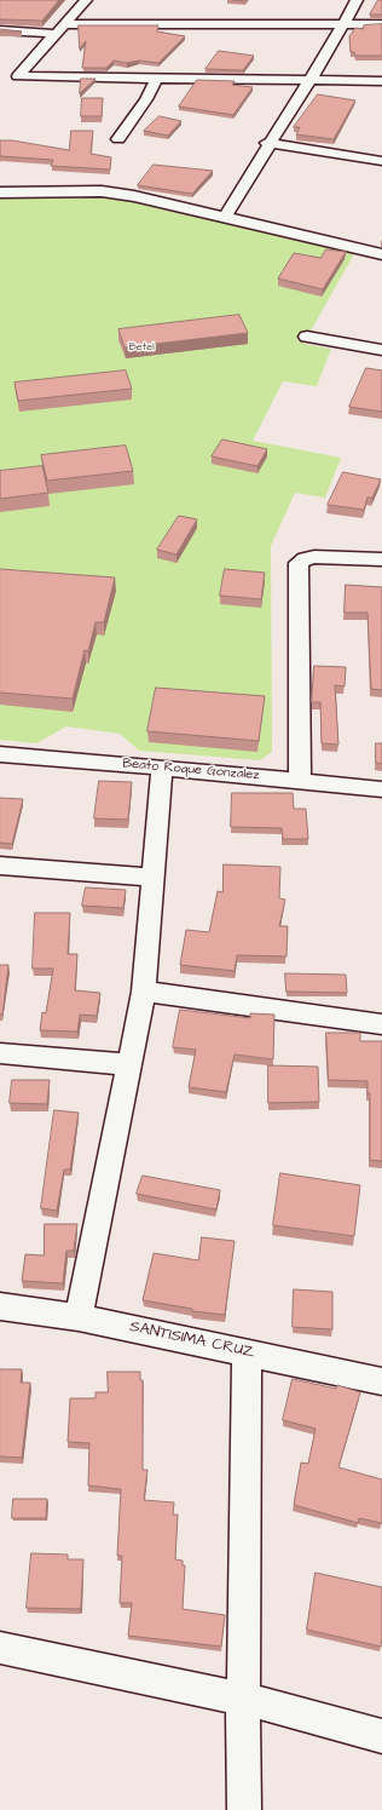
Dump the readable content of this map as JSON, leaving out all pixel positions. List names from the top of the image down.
{
  "streets": {
    "street": ["Beato Roque Gonzalez", "SANTISIMA CRUZ"]
  },
  "parks": ["Betel"]
}
